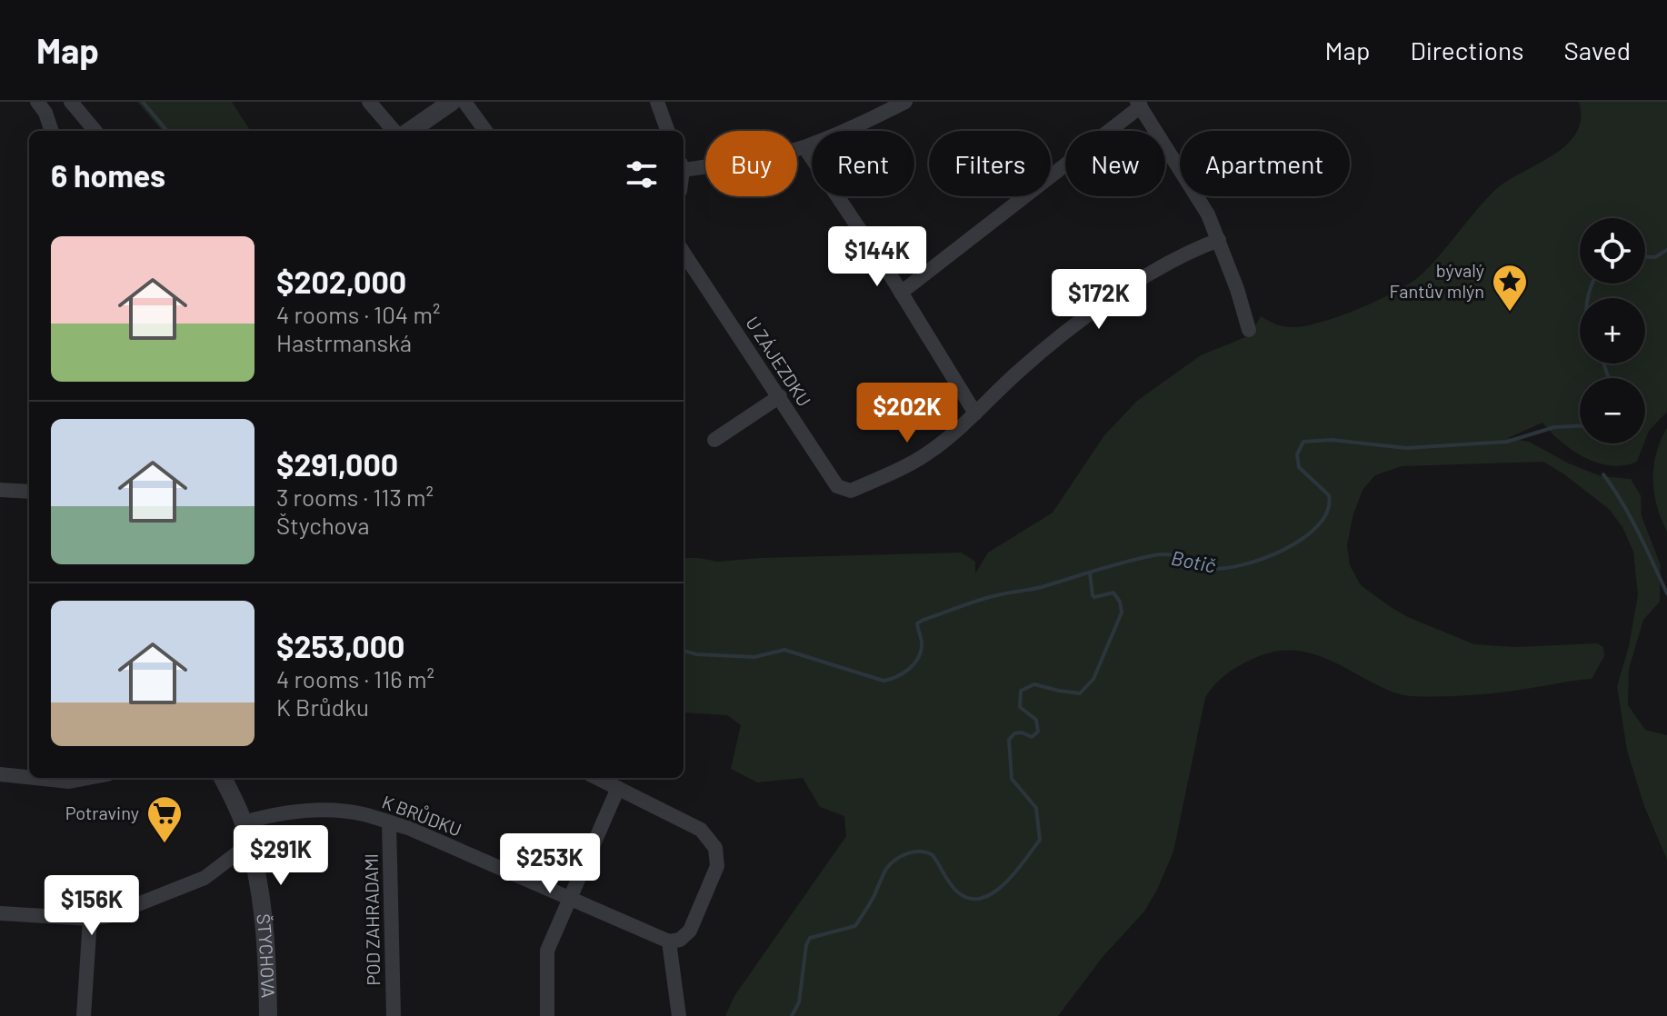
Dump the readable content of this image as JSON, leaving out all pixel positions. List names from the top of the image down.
{
  "streets": {
    "street": [
      "U ZÁJEZDKU",
      "K BRŮDKU",
      "POD ZAHRADAMI",
      "ŠTYCHOVA"
    ]
  },
  "crossings": [
    ["K BRŮDKU", "POD ZAHRADAMI"],
    ["K BRŮDKU", "ŠTYCHOVA"]
  ],
  "water": ["Botič"],
  "places": {
    "place": ["bývalý Fantův mlýn"],
    "supermarket": ["Potraviny"]
  },
  "page": {
    "header": "Map",
    "nav": ["Map", "Directions", "Saved"],
    "chip": [
      "Buy",
      "Rent",
      "Filters",
      "New",
      "Apartment"
    ],
    "heading": "6 homes",
    "map_buttons": ["+", "−"],
    "list": [
      {
        "name": "$202,000",
        "note": "4 rooms · 104 m² · Hastrmanská"
      },
      {
        "name": "$291,000",
        "note": "3 rooms · 113 m² · Štychova"
      },
      {
        "name": "$253,000",
        "note": "4 rooms · 116 m² · K Brůdku"
      }
    ],
    "price": [
      "$144K",
      "$172K",
      "$202K",
      "$291K",
      "$253K",
      "$156K"
    ]
  }
}
